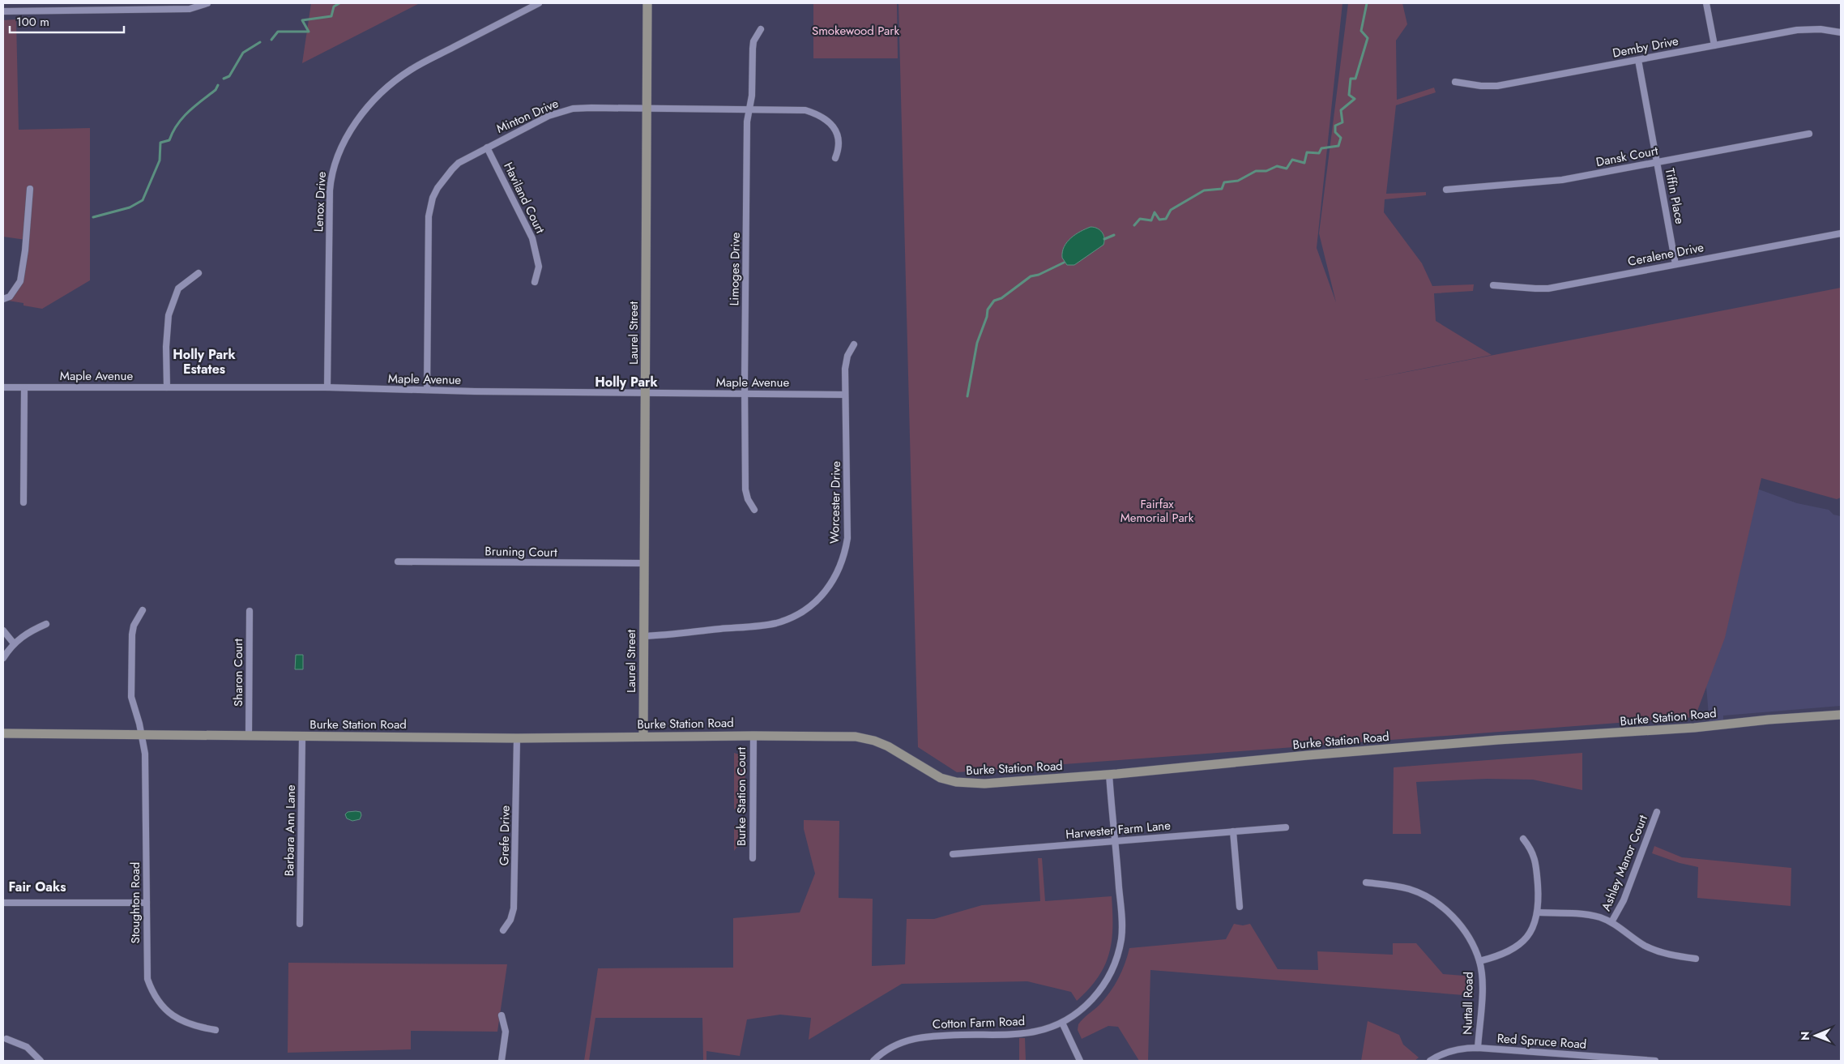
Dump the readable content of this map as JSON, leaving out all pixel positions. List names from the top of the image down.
{
  "streets": {
    "street": [
      "Demby Drive",
      "Minton Drive",
      "Dansk Court",
      "Tiffin Place",
      "Haviland Court",
      "Lenox Drive",
      "Ceralene Drive",
      "Limoges Drive",
      "Laurel Street",
      "Maple Avenue",
      "Worcester Drive",
      "Bruning Court",
      "Sharon Court",
      "Burke Station Road",
      "Burke Station Court",
      "Harvester Farm Lane",
      "Barbara Ann Lane",
      "Grefe Drive",
      "Ashley Manor Court",
      "Stoughton Road",
      "Nuttall Road",
      "Cotton Farm Road",
      "Red Spruce Road"
    ]
  },
  "crossings": [
    ["Demby Drive", "Tiffin Place"],
    ["Minton Drive", "Haviland Court"],
    ["Minton Drive", "Limoges Drive"],
    ["Minton Drive", "Laurel Street"],
    ["Minton Drive", "Maple Avenue"],
    ["Dansk Court", "Tiffin Place"],
    ["Tiffin Place", "Ceralene Drive"],
    ["Lenox Drive", "Maple Avenue"],
    ["Limoges Drive", "Maple Avenue"],
    ["Laurel Street", "Maple Avenue"],
    ["Laurel Street", "Worcester Drive"],
    ["Laurel Street", "Bruning Court"],
    ["Laurel Street", "Burke Station Road"],
    ["Maple Avenue", "Worcester Drive"],
    ["Sharon Court", "Burke Station Road"],
    ["Burke Station Road", "Burke Station Court"],
    ["Burke Station Road", "Barbara Ann Lane"],
    ["Burke Station Road", "Grefe Drive"],
    ["Burke Station Road", "Stoughton Road"],
    ["Burke Station Road", "Cotton Farm Road"],
    ["Harvester Farm Lane", "Cotton Farm Road"],
    ["Nuttall Road", "Red Spruce Road"]
  ],
  "districts": ["Holly Park Estates", "Holly Park", "Fair Oaks"],
  "parks": ["Smokewood Park", "Fairfax Memorial Park"],
  "scale_bar": "100 m",
  "north": "left"
}
